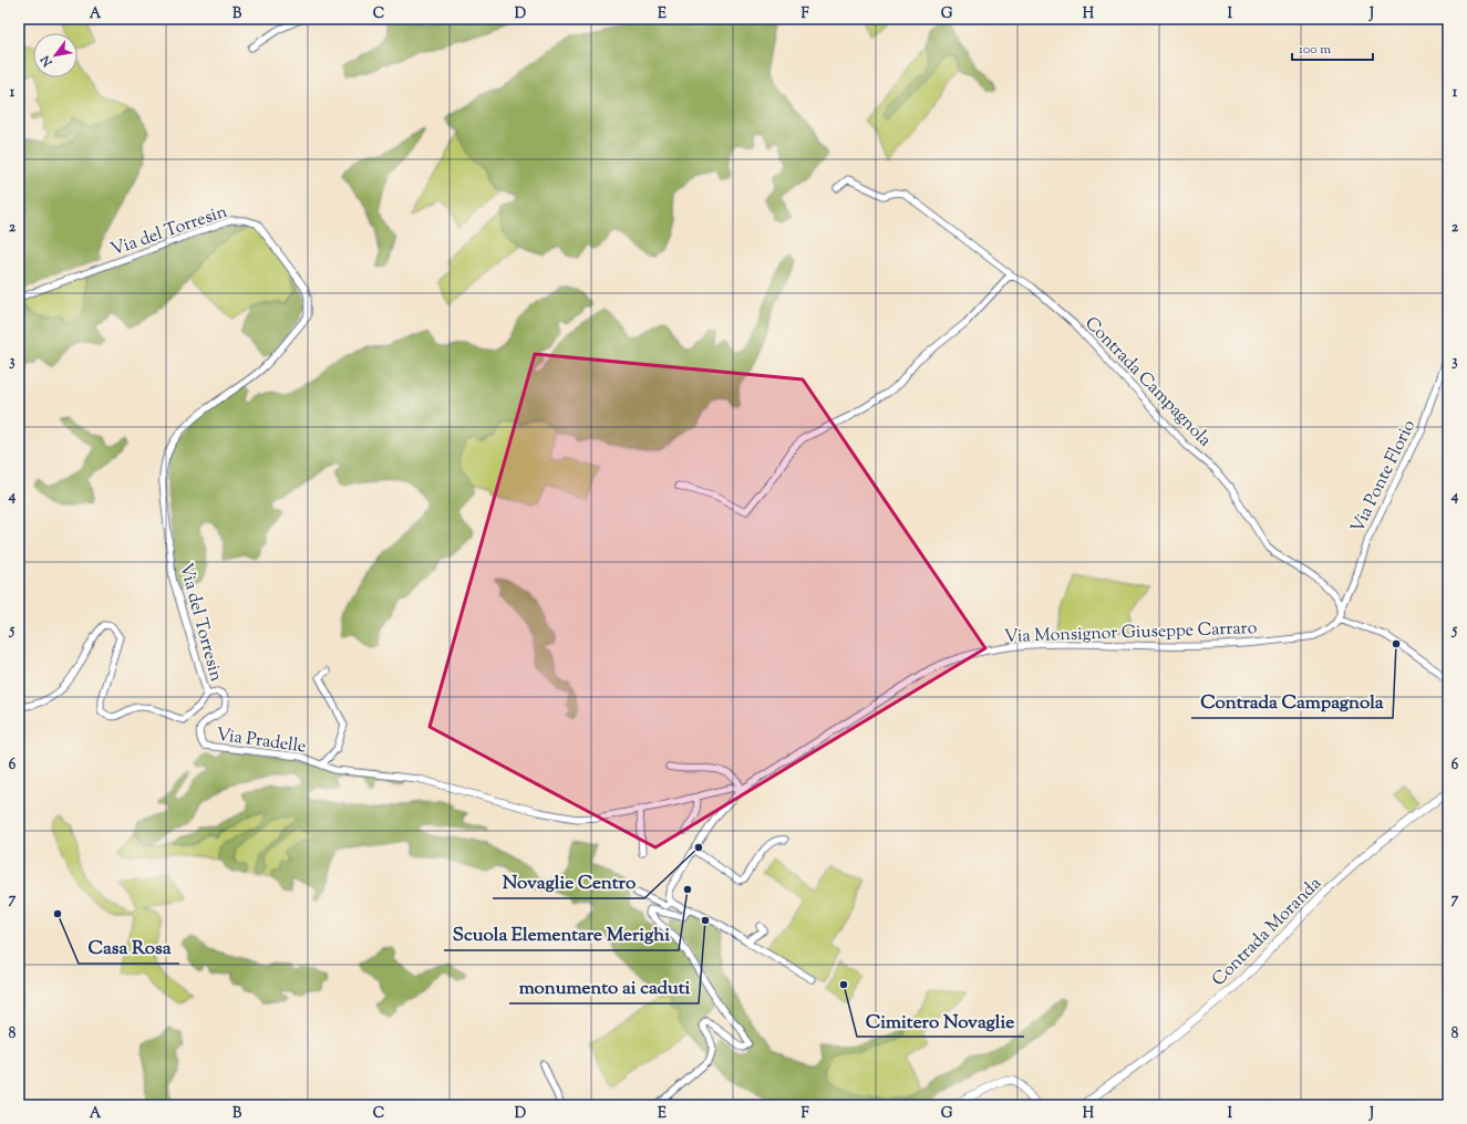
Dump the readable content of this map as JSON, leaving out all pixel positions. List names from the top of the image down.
{
  "streets": {
    "street": [
      "Via del Torresin",
      "Contrada Campagnola",
      "Via Ponte Florio",
      "Via Monsignor Giuseppe Carraro",
      "Via Pradelle",
      "Contrada Moranda"
    ]
  },
  "crossings": [
    ["Via del Torresin", "Via Pradelle"],
    ["Contrada Campagnola", "Via Ponte Florio"],
    ["Via Monsignor Giuseppe Carraro", "Via Pradelle"]
  ],
  "places": [
    "Contrada Campagnola",
    "Novaglie Centro",
    "Scuola Elementare Merighi",
    "Casa Rosa",
    "monumento ai caduti",
    "Cimitero Novaglie"
  ],
  "scale_bar": "100 m",
  "north": "bottom left",
  "grid": {
    "columns": [
      "A",
      "B",
      "C",
      "D",
      "E",
      "F",
      "G",
      "H",
      "I",
      "J"
    ],
    "rows": [
      "1",
      "2",
      "3",
      "4",
      "5",
      "6",
      "7",
      "8"
    ]
  }
}
